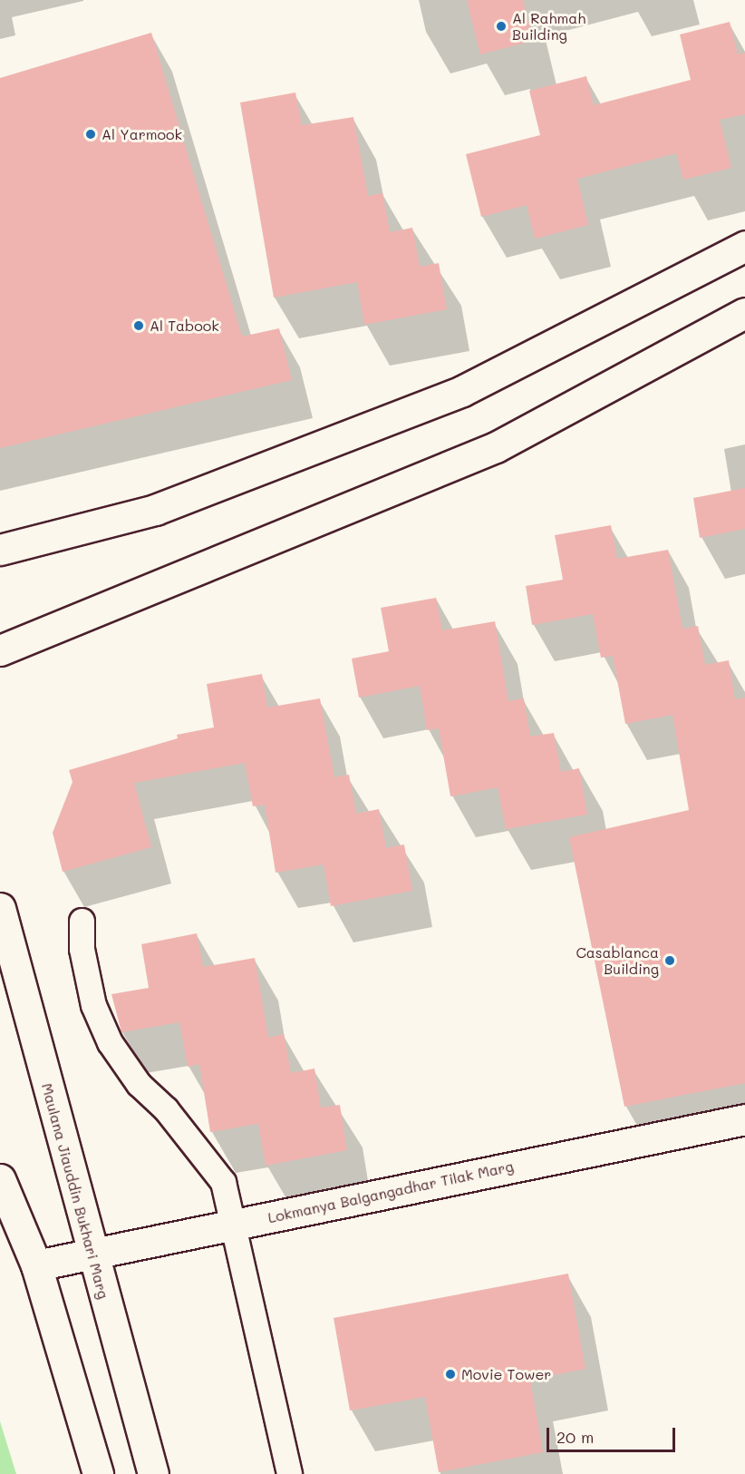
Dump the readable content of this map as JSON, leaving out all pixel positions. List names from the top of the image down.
{
  "streets": {
    "street": ["Maulana Jiauddin Bukhari Marg", "Lokmanya Balgangadhar Tilak Marg"]
  },
  "crossings": [
    ["Maulana Jiauddin Bukhari Marg", "Lokmanya Balgangadhar Tilak Marg"]
  ],
  "places": [
    "Al Rahmah Building",
    "Al Yarmook",
    "Al Tabook",
    "Casablanca Building",
    "Movie Tower"
  ],
  "scale_bar": "20 m"
}
